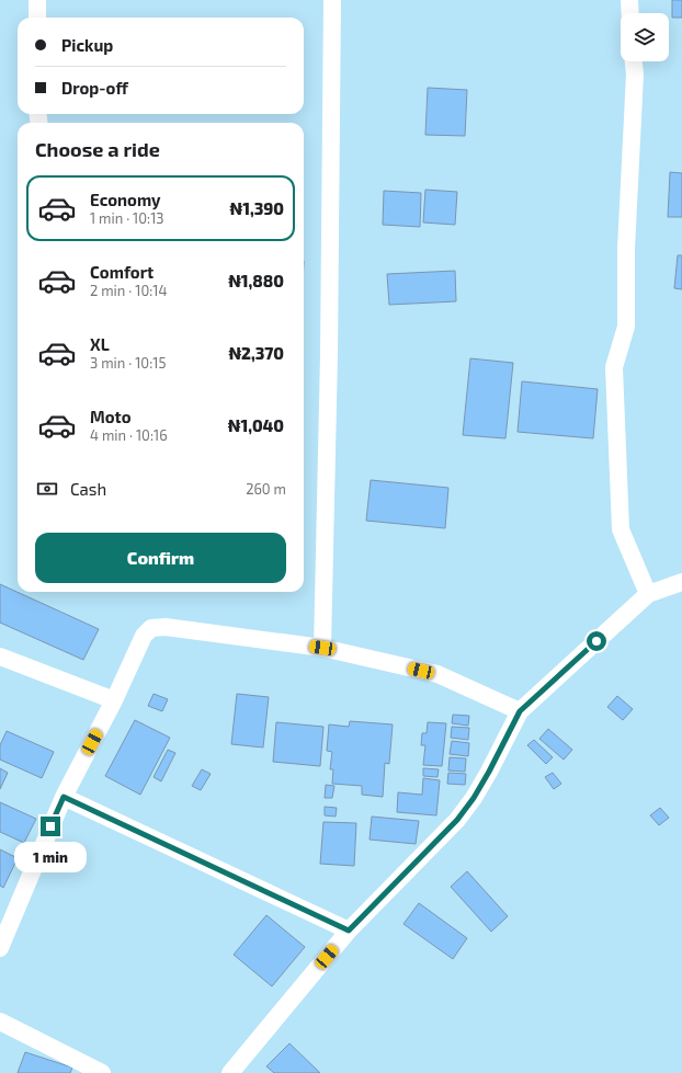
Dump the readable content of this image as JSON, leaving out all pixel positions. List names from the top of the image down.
{
  "page": {
    "banner": ["Pickup", "Drop-off"],
    "heading": "Choose a ride",
    "list": [
      {
        "name": "Economy",
        "note": "1 min · 10:13",
        "value": "₦1,390"
      },
      {
        "name": "Comfort",
        "note": "2 min · 10:14",
        "value": "₦1,880"
      },
      {
        "name": "XL",
        "note": "3 min · 10:15",
        "value": "₦2,370"
      },
      {
        "name": "Moto",
        "note": "4 min · 10:16",
        "value": "₦1,040"
      }
    ],
    "pay": ["Cash", "260 m"],
    "buttons": "Confirm",
    "bubble": "1 min"
  }
}
